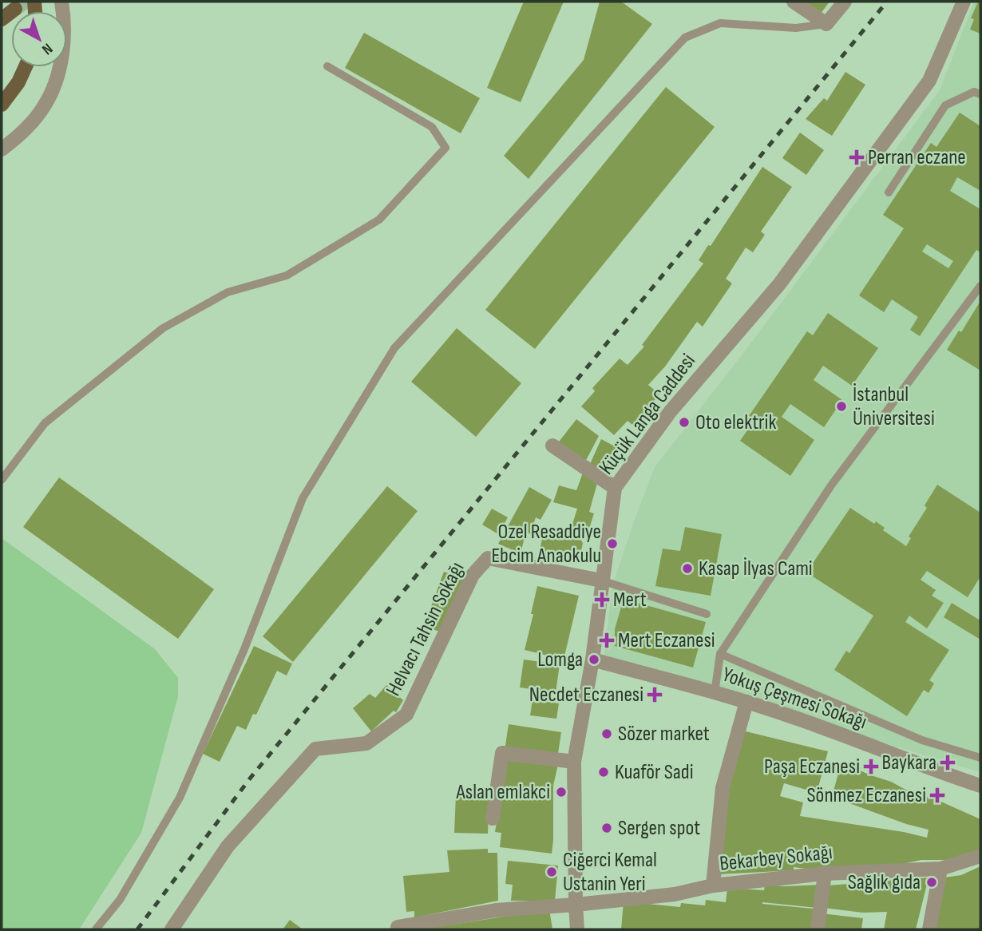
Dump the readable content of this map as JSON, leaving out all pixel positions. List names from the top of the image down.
{
  "streets": {
    "street": [
      "Küçük Langa Caddesi",
      "Helvacı Tahsin Sokağı",
      "Yokuş Çeşmesi Sokağı",
      "Bekarbey Sokağı"
    ]
  },
  "crossings": [
    ["Küçük Langa Caddesi", "Helvacı Tahsin Sokağı"],
    ["Küçük Langa Caddesi", "Yokuş Çeşmesi Sokağı"],
    ["Küçük Langa Caddesi", "Bekarbey Sokağı"]
  ],
  "places": {
    "health": [
      "Perran eczane",
      "Mert",
      "Mert Eczanesi",
      "Necdet Eczanesi",
      "Baykara",
      "Paşa Eczanesi",
      "Sönmez Eczanesi"
    ],
    "other": [
      "İstanbul Üniversitesi",
      "Oto elektrik",
      "Ozel Resaddiye Ebcim Anaokulu",
      "Kasap İlyas Cami",
      "Lomga",
      "Sözer market",
      "Kuaför Sadi",
      "Aslan emlakci",
      "Sergen spot",
      "Ciğerci Kemal Ustanin Yeri",
      "Sağlık gıda"
    ]
  },
  "north": "bottom right"
}
